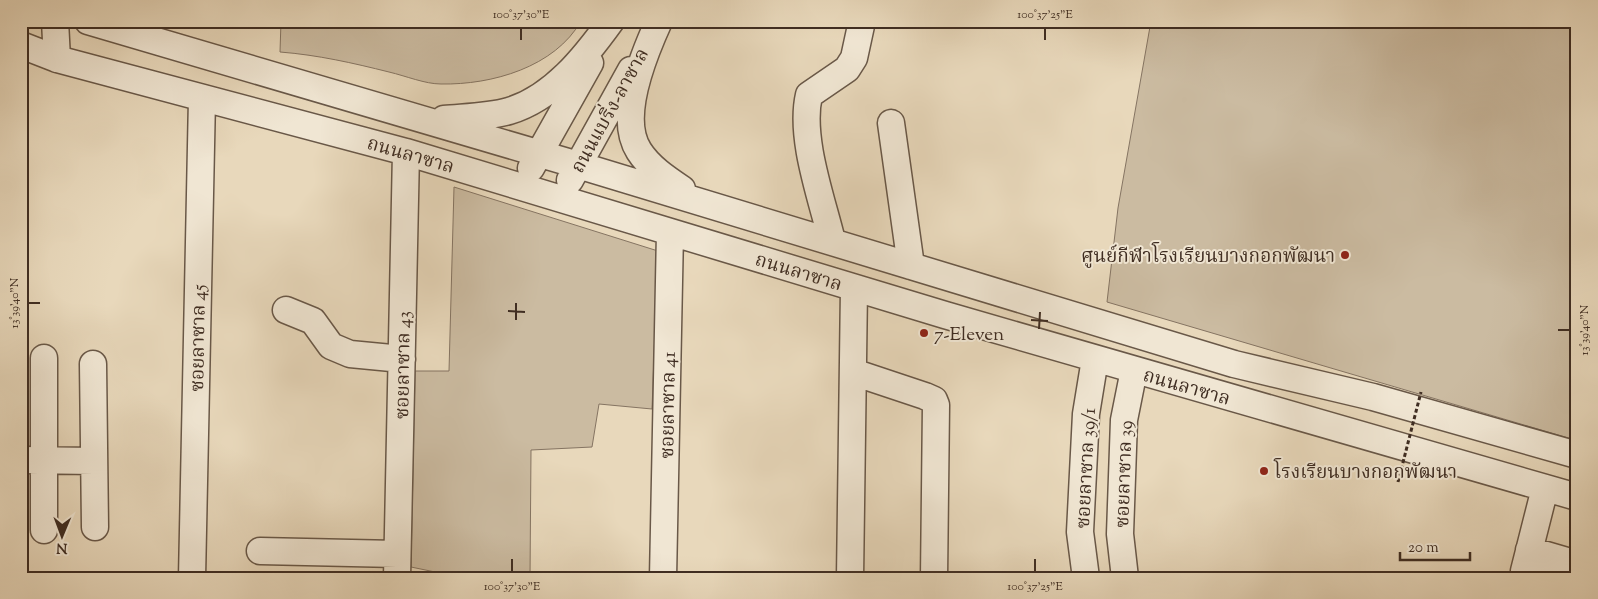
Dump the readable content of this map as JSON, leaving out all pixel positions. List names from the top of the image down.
{
  "streets": {
    "street": [
      "ถนนแบริ่ง-ลาซาล",
      "ถนนลาซาล",
      "ซอยลาซาล 45",
      "ซอยลาซาล 43",
      "ซอยลาซาล 41",
      "ซอยลาซาล 39/1",
      "ซอยลาซาล 39"
    ]
  },
  "crossings": [
    ["ถนนแบริ่ง-ลาซาล", "ถนนลาซาล"],
    ["ถนนลาซาล", "ซอยลาซาล 45"],
    ["ถนนลาซาล", "ซอยลาซาล 43"],
    ["ถนนลาซาล", "ซอยลาซาล 41"],
    ["ถนนลาซาล", "ซอยลาซาล 39/1"],
    ["ถนนลาซาล", "ซอยลาซาล 39"]
  ],
  "places": ["ศูนย์กีฬาโรงเรียนบางกอกพัฒนา", "7-Eleven", "โรงเรียนบางกอกพัฒนา"],
  "scale_bar": "20 m",
  "north": "bottom",
  "coordinates": ["100°37'30\"E", "100°37'25\"E", "13°39'40\"N"]
}
